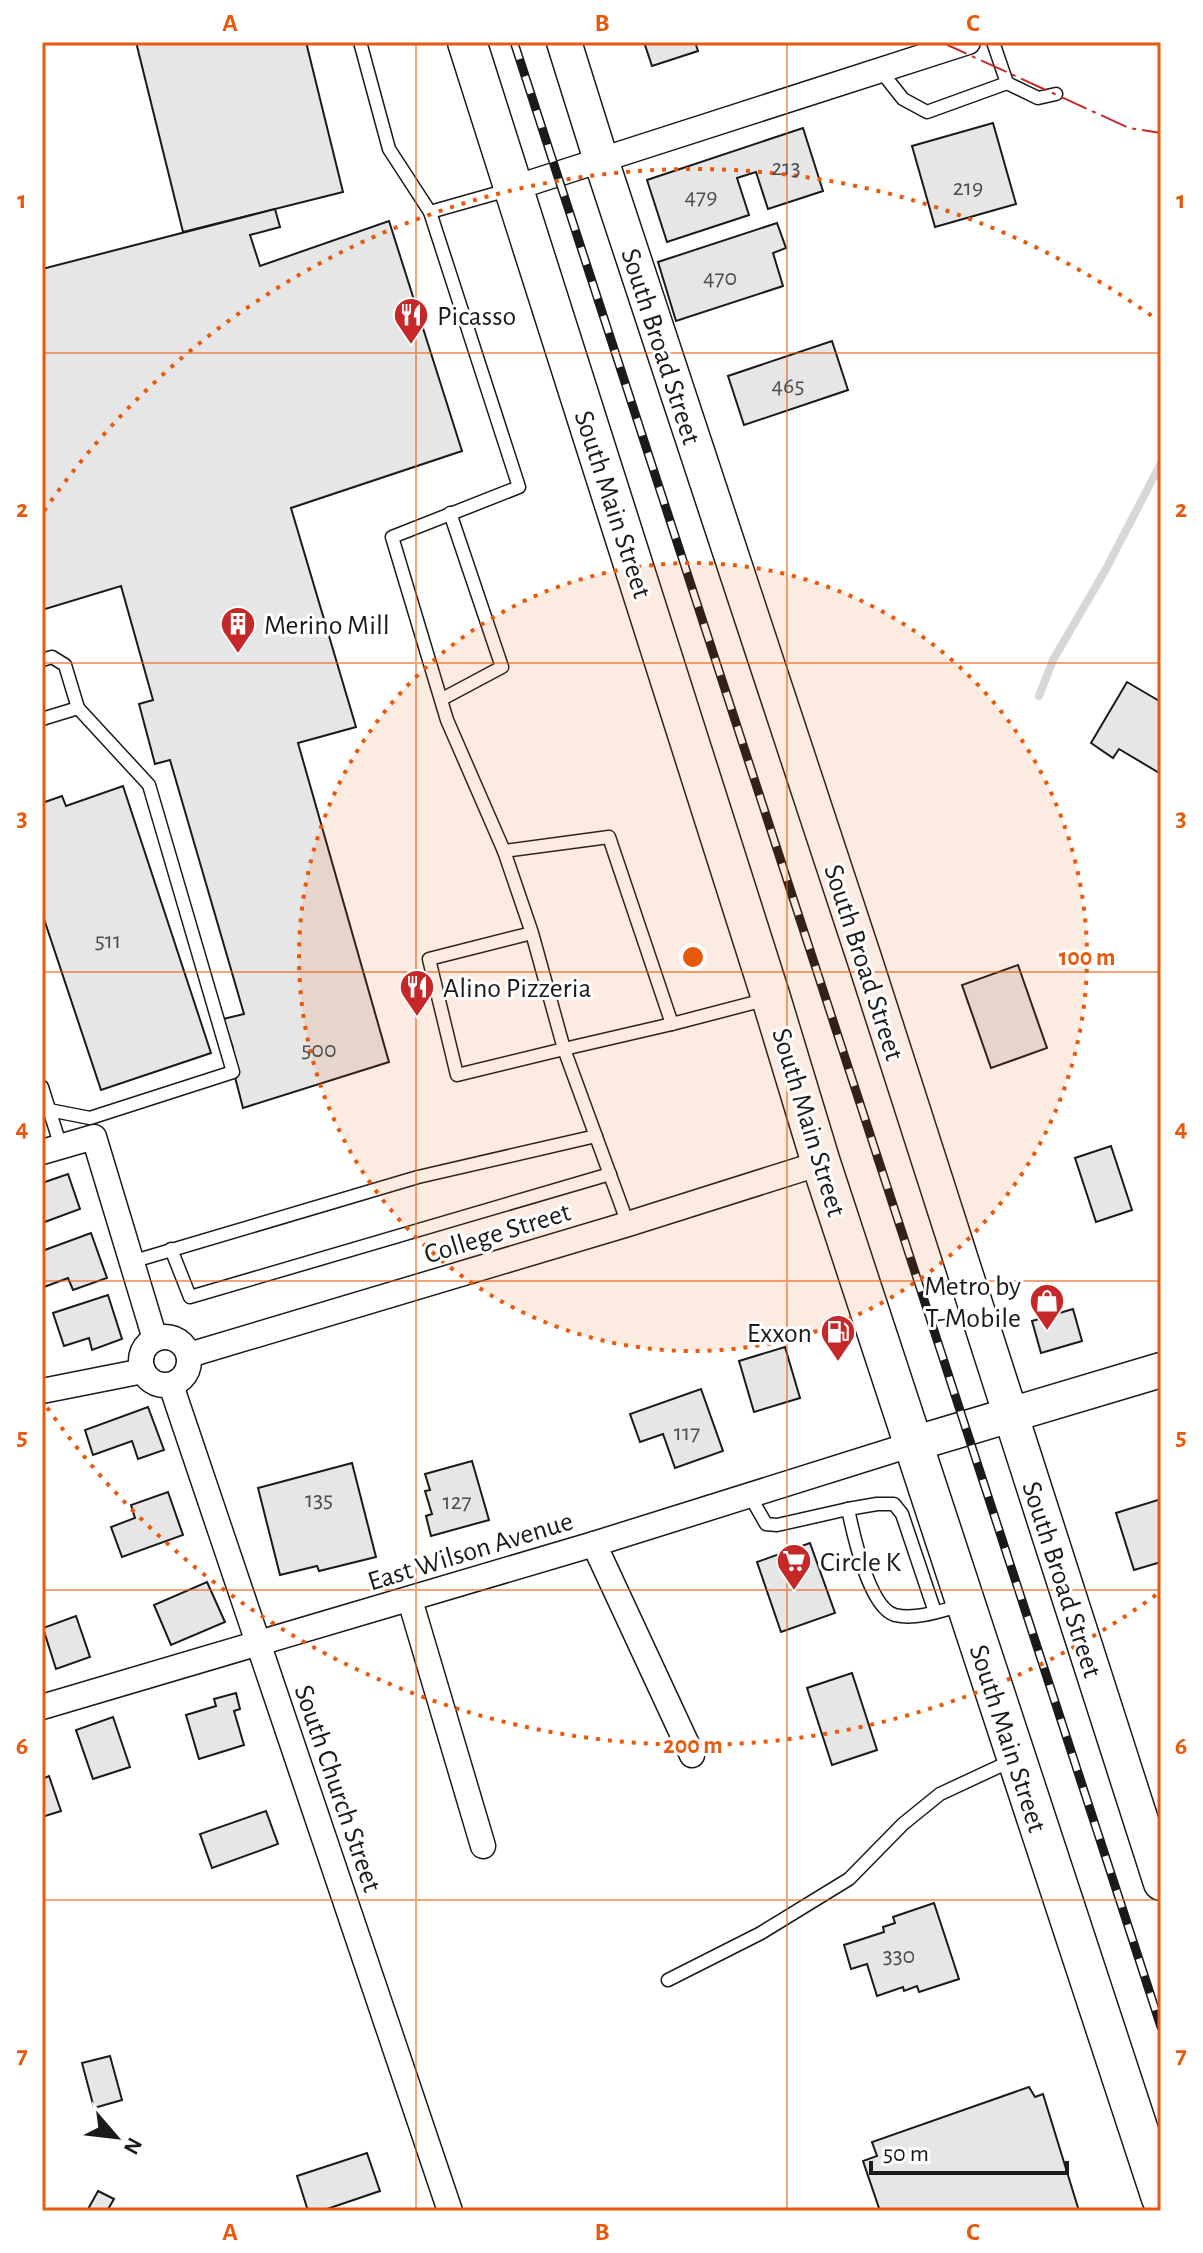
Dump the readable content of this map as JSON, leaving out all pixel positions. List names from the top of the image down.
{
  "streets": {
    "main road": ["South Main Street"],
    "street": [
      "South Broad Street",
      "College Street",
      "East Wilson Avenue",
      "South Church Street"
    ]
  },
  "crossings": [
    ["South Main Street", "College Street"],
    ["South Main Street", "East Wilson Avenue"],
    ["College Street", "South Church Street"],
    ["East Wilson Avenue", "South Church Street"]
  ],
  "places": {
    "restaurant": ["Picasso", "Alino Pizzeria"],
    "building": ["Merino Mill"],
    "shop": ["Metro by T-Mobile"],
    "fuel station": ["Exxon"],
    "supermarket": ["Circle K"]
  },
  "house_numbers": [
    "213",
    "219",
    "479",
    "470",
    "465",
    "511",
    "500",
    "117",
    "135",
    "127",
    "330"
  ],
  "scale_bar": "50 m",
  "north": "bottom right",
  "grid": {
    "columns": ["A", "B", "C"],
    "rows": [
      "1",
      "2",
      "3",
      "4",
      "5",
      "6",
      "7"
    ]
  },
  "rings": ["100 m", "200 m"]
}
